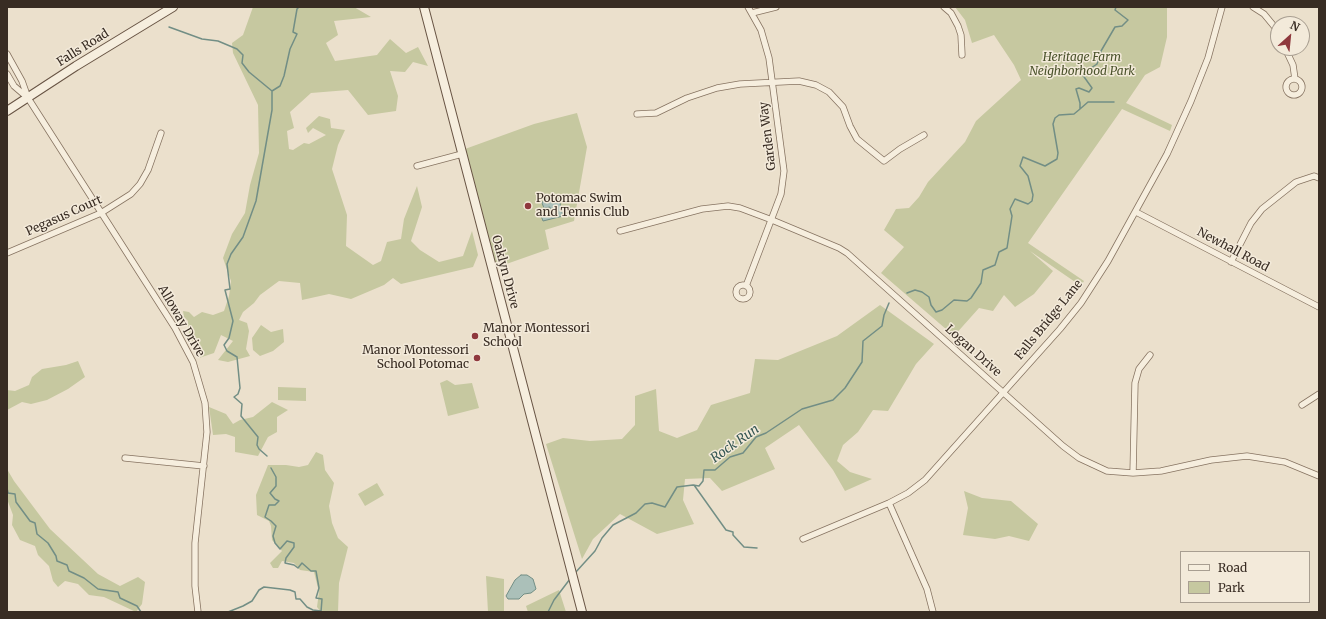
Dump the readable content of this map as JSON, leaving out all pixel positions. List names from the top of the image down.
{
  "streets": {
    "street": [
      "Falls Road",
      "Garden Way",
      "Pegasus Court",
      "Newhall Road",
      "Oaklyn Drive",
      "Falls Bridge Lane",
      "Alloway Drive",
      "Logan Drive"
    ]
  },
  "crossings": [
    ["Falls Road", "Alloway Drive"],
    ["Garden Way", "Logan Drive"],
    ["Pegasus Court", "Alloway Drive"],
    ["Newhall Road", "Falls Bridge Lane"],
    ["Falls Bridge Lane", "Logan Drive"]
  ],
  "water": ["Rock Run"],
  "parks": ["Heritage Farm Neighborhood Park"],
  "places": ["Potomac Swim and Tennis Club", "Manor Montessori School", "Manor Montessori School Potomac"],
  "legend": ["Road", "Park"],
  "north": "top right"
}
